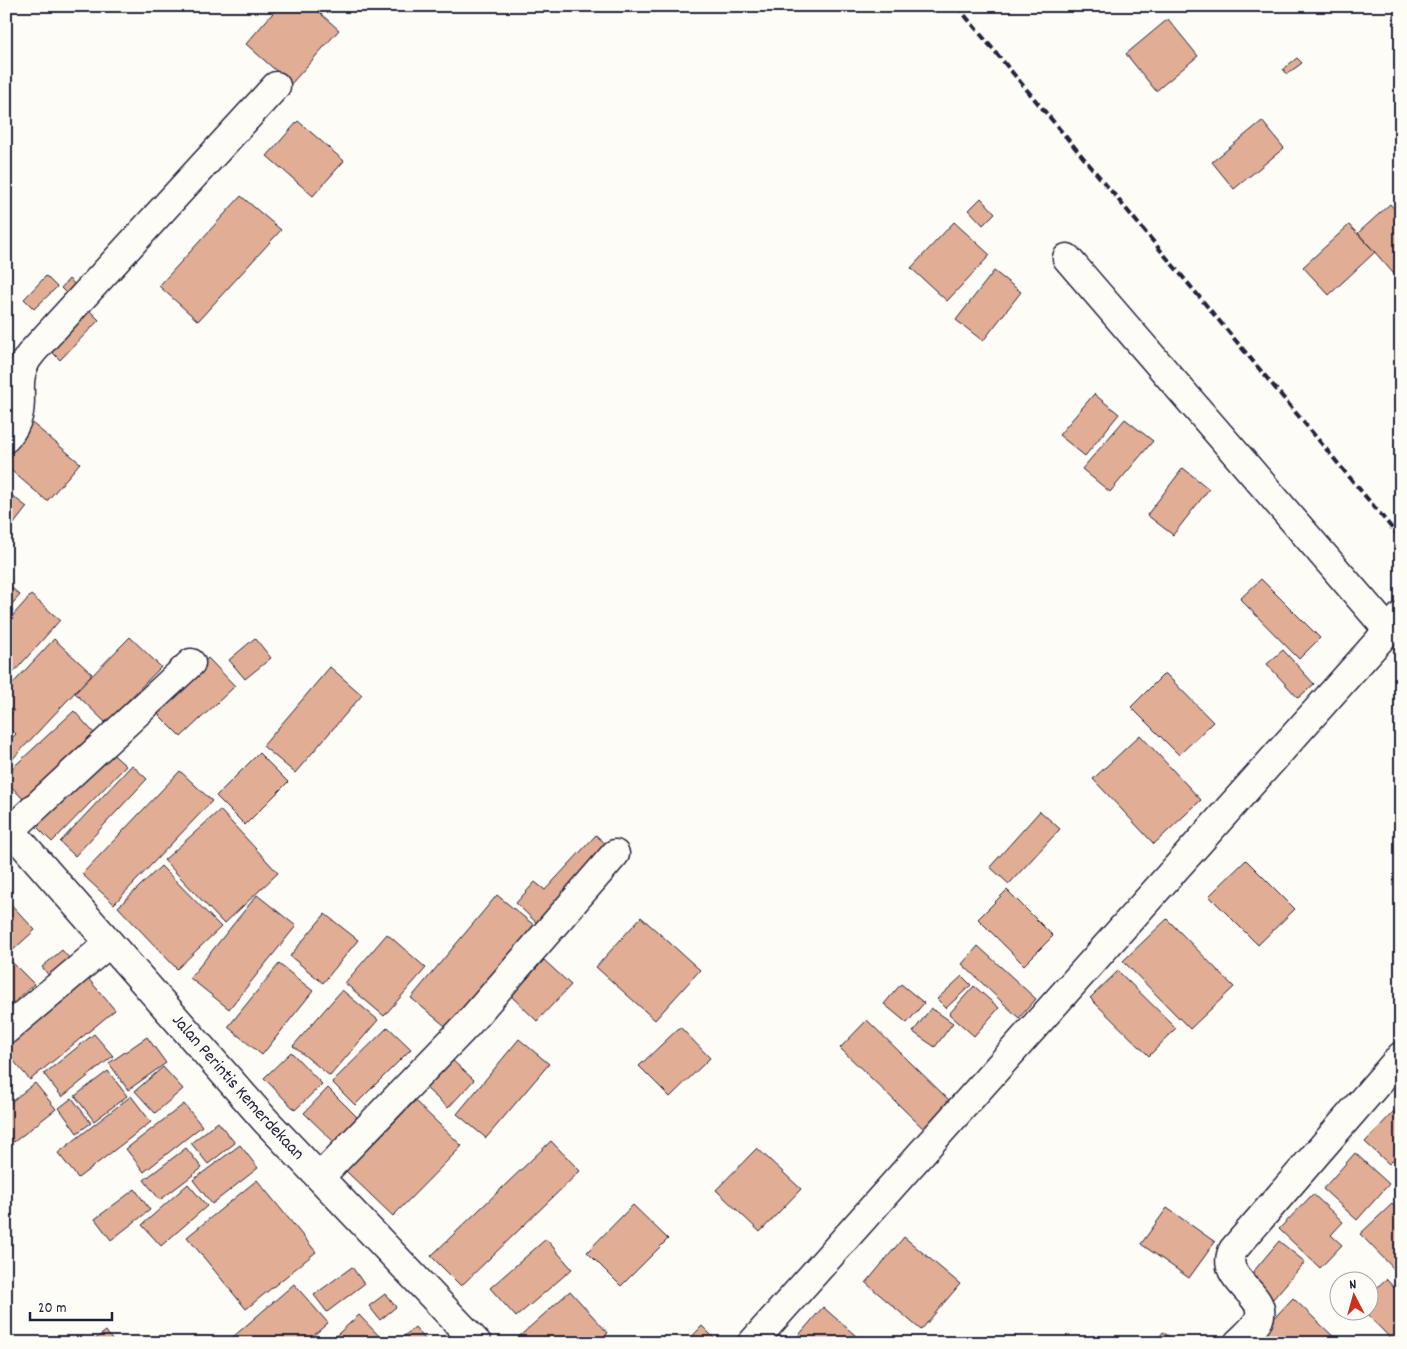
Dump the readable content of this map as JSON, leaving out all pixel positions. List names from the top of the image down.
{
  "streets": {
    "street": ["Jalan Perintis Kemerdekaan"]
  },
  "scale_bar": "20 m",
  "north": "top"
}
